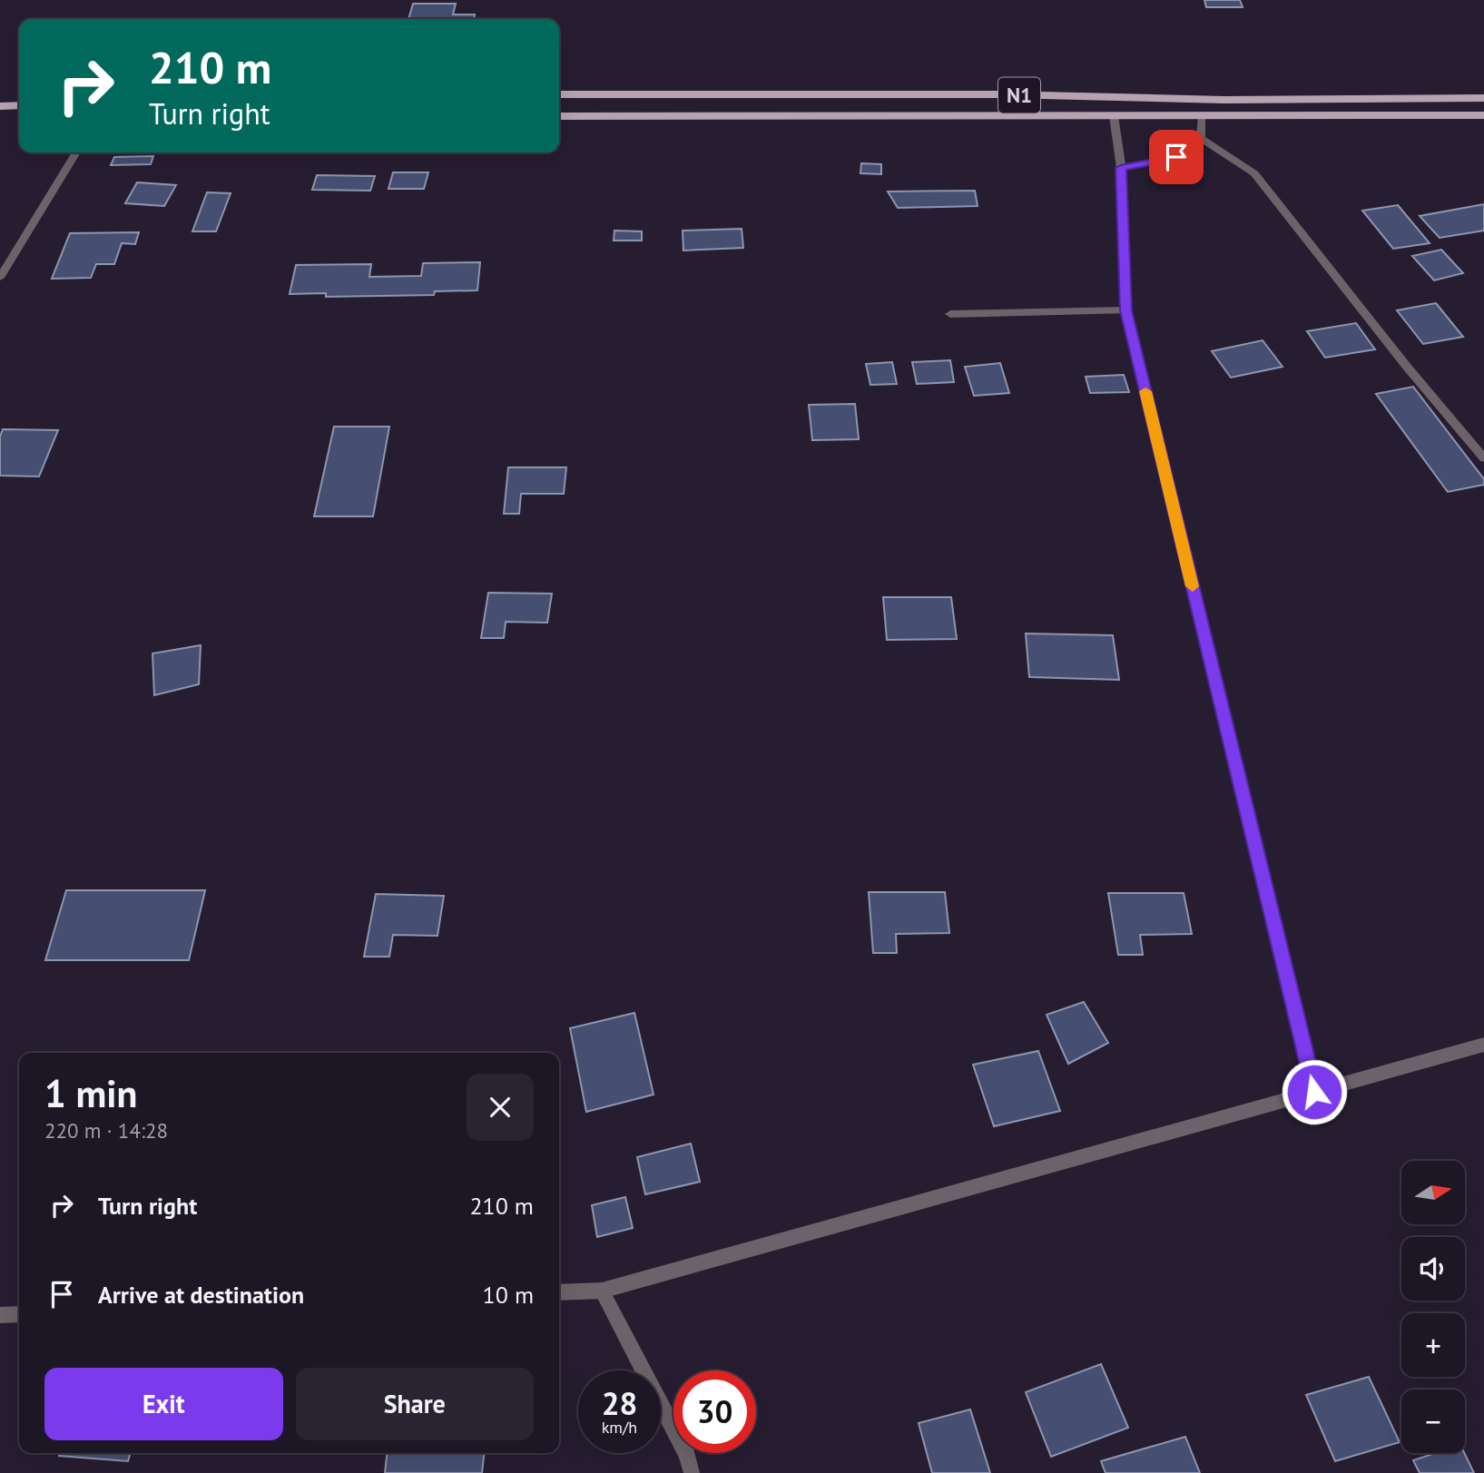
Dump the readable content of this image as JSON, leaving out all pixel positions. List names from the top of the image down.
{
  "streets": {
    "main road": ["N1"]
  },
  "north": "right",
  "page": {
    "turn": ["210 m", "Turn right"],
    "heading": ["1 min", "220 m · 14:28"],
    "map_buttons": ["+", "−"],
    "list": [
      {
        "name": "Turn right",
        "value": "210 m"
      },
      {
        "name": "Arrive at destination",
        "value": "10 m"
      }
    ],
    "buttons": ["Exit", "Share"],
    "speed": "28 km/h",
    "limit": "30"
  }
}
